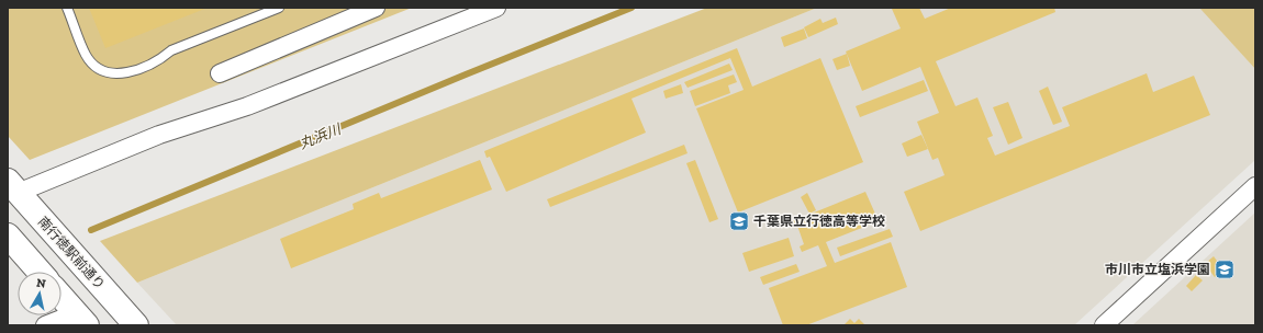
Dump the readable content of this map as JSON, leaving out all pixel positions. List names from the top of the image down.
{
  "streets": {
    "street": ["南行徳駅前通り"]
  },
  "water": ["丸浜川"],
  "places": {
    "school or university": ["千葉県立行徳高等学校", "市川市立塩浜学園"]
  },
  "north": "top"
}
